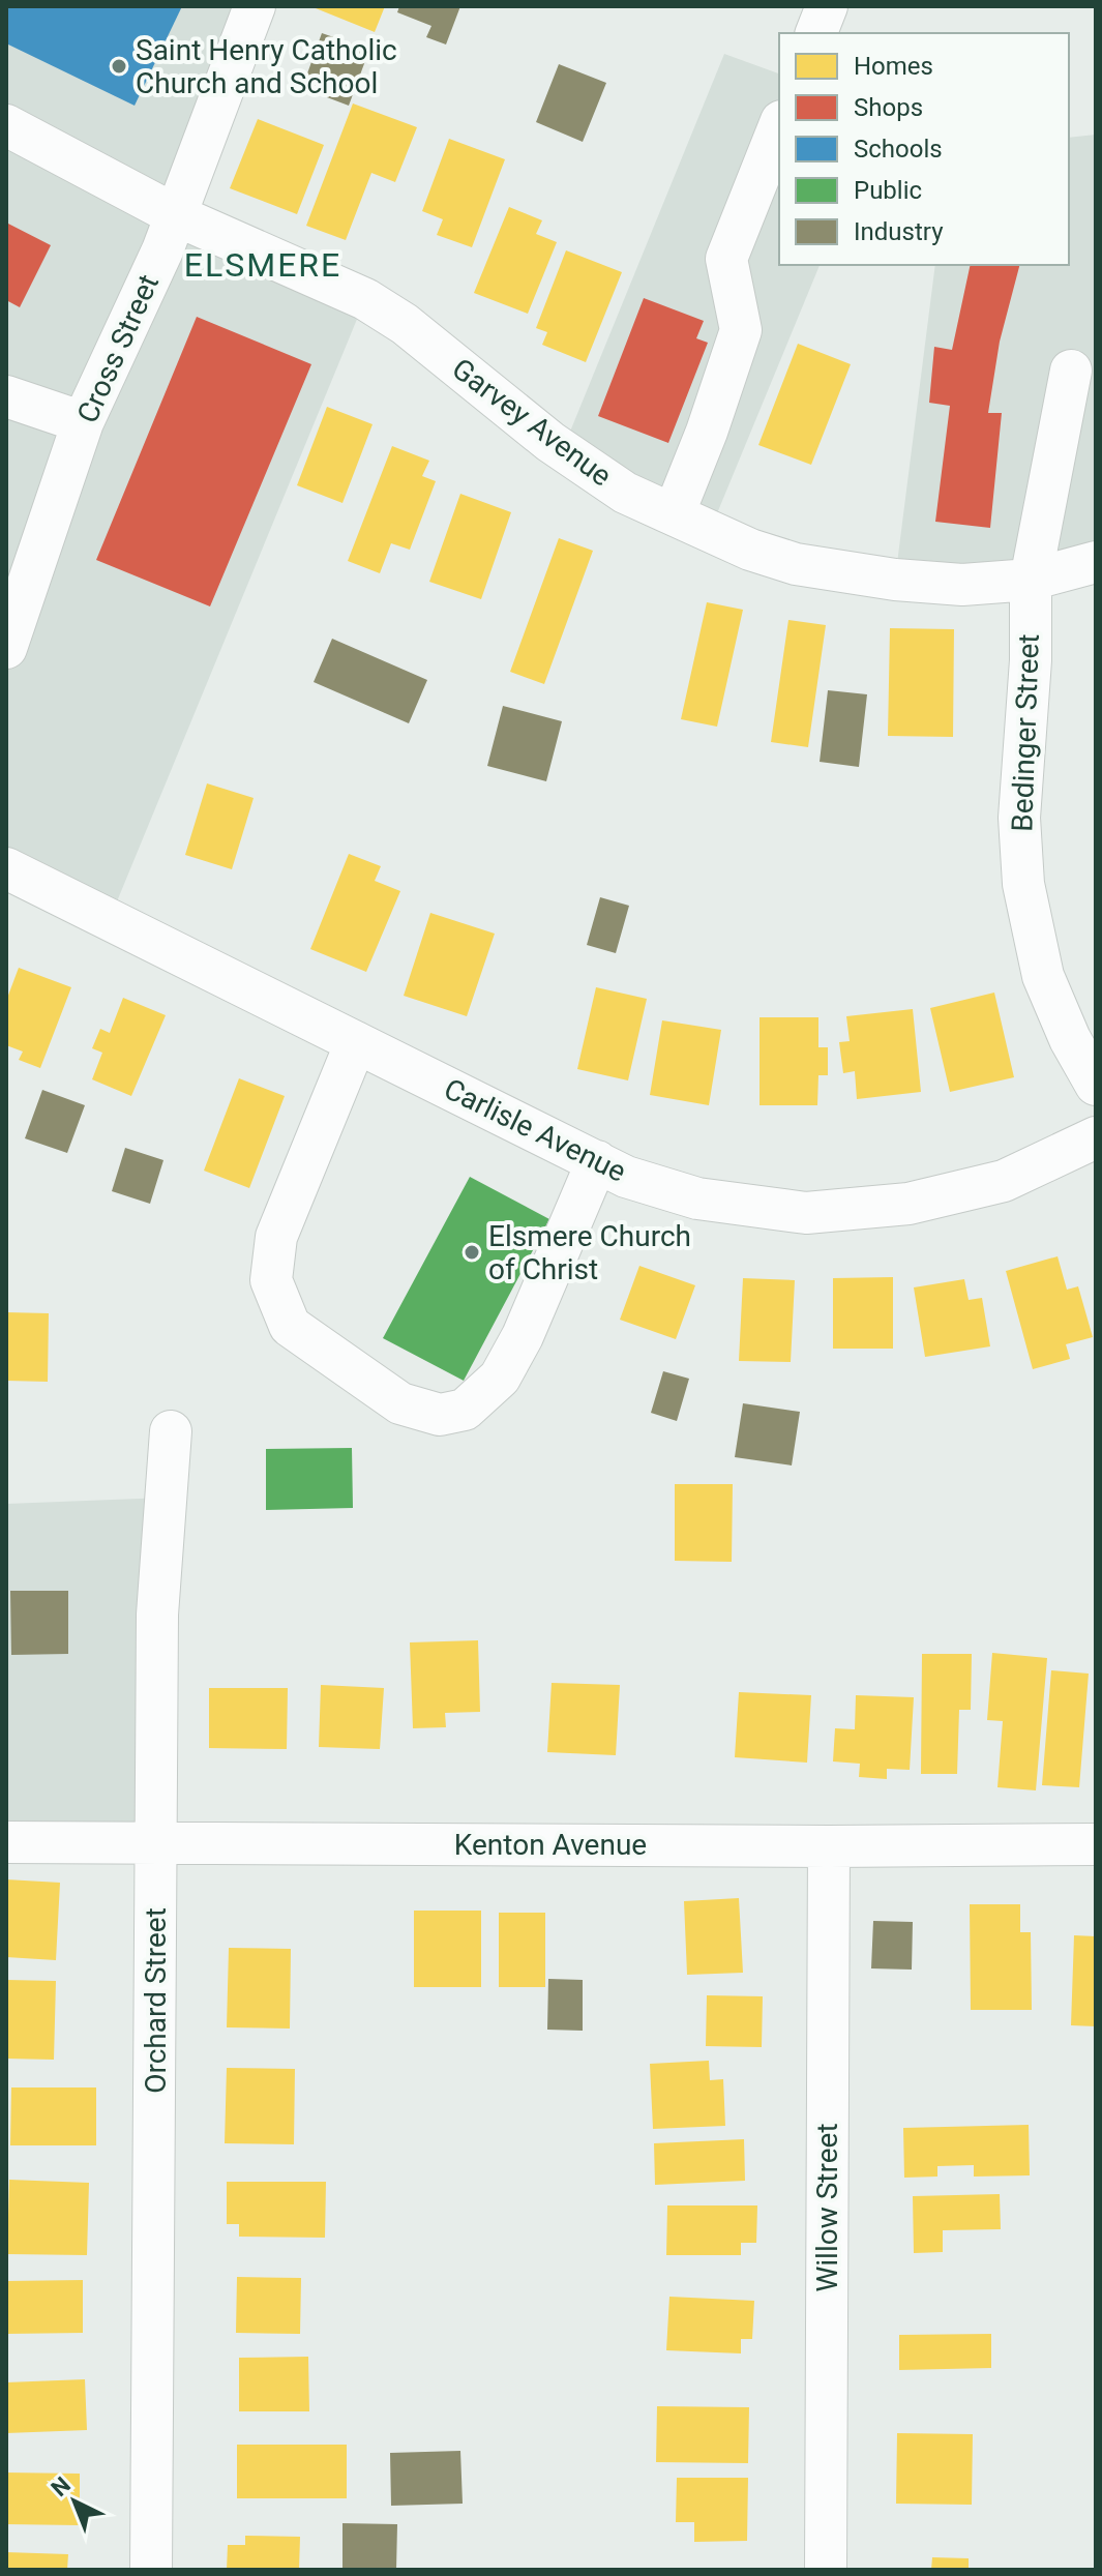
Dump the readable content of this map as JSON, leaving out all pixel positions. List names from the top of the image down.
{
  "streets": {
    "street": [
      "Cross Street",
      "Garvey Avenue",
      "Bedinger Street",
      "Carlisle Avenue",
      "Kenton Avenue",
      "Orchard Street",
      "Willow Street"
    ]
  },
  "crossings": [
    ["Cross Street", "Garvey Avenue"],
    ["Garvey Avenue", "Bedinger Street"],
    ["Kenton Avenue", "Orchard Street"],
    ["Kenton Avenue", "Willow Street"]
  ],
  "districts": ["ELSMERE"],
  "places": ["Saint Henry Catholic Church and School", "Elsmere Church of Christ"],
  "legend": [
    "Homes",
    "Shops",
    "Schools",
    "Public",
    "Industry"
  ],
  "north": "top left"
}
